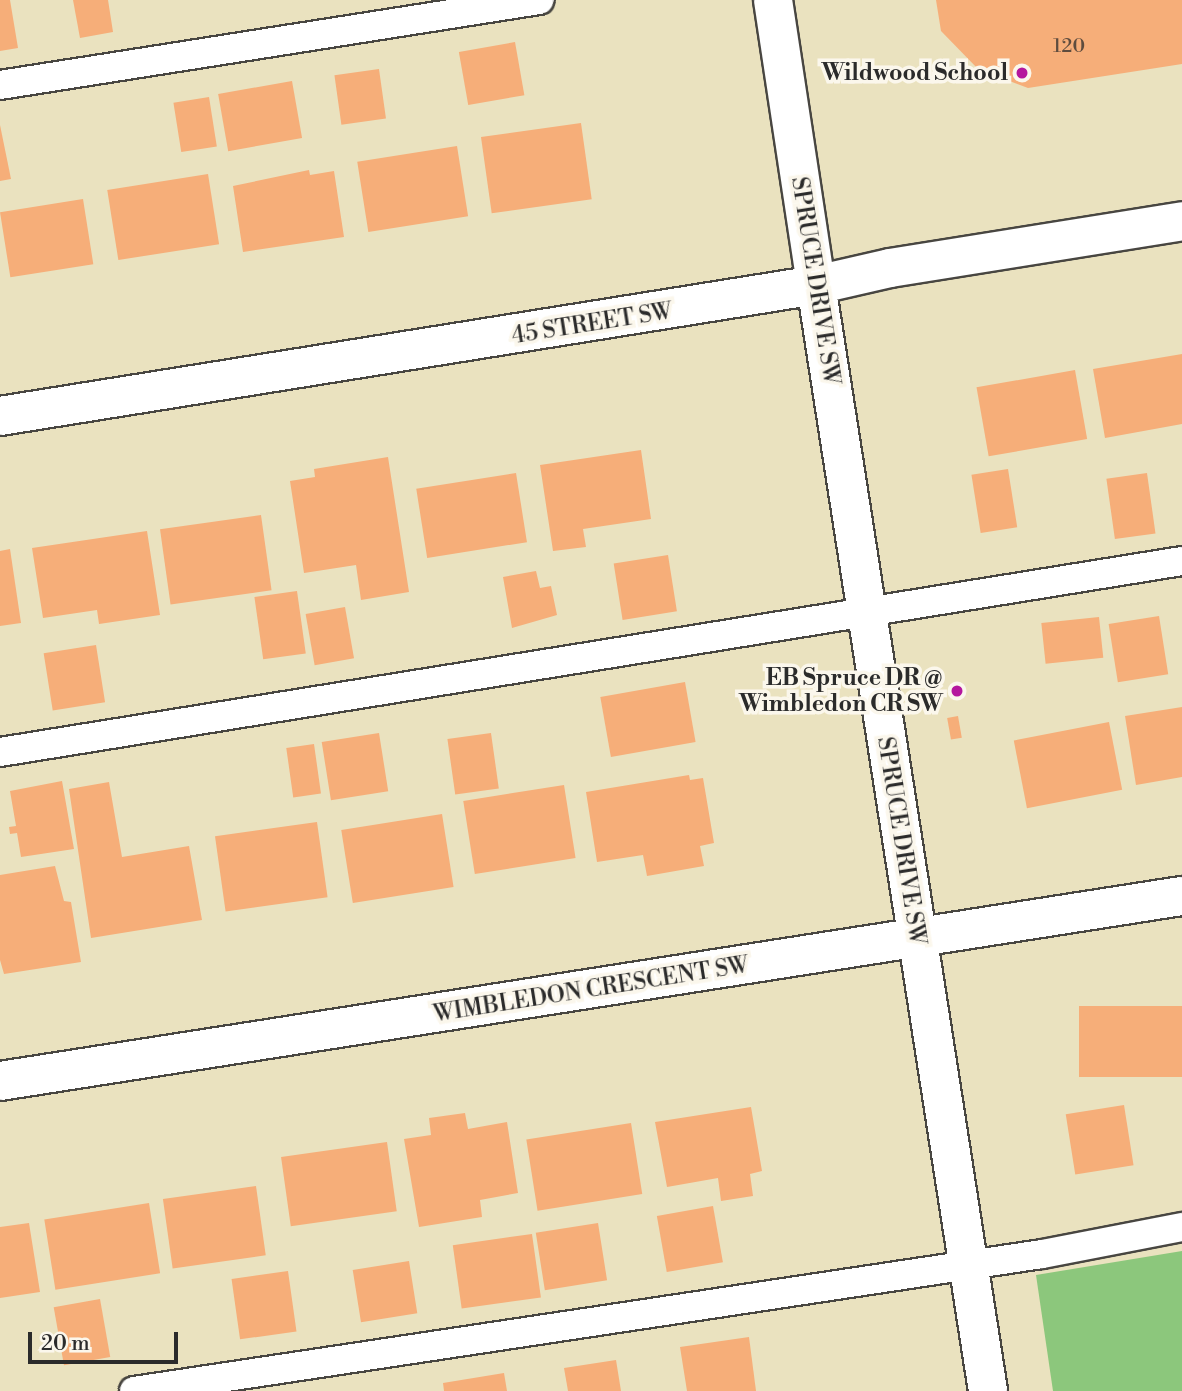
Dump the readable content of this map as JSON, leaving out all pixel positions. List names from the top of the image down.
{
  "streets": {
    "street": ["SPRUCE DRIVE SW", "45 STREET SW", "WIMBLEDON CRESCENT SW"]
  },
  "crossings": [
    ["SPRUCE DRIVE SW", "45 STREET SW"],
    ["SPRUCE DRIVE SW", "WIMBLEDON CRESCENT SW"]
  ],
  "places": ["Wildwood School", "EB Spruce DR @ Wimbledon CR SW"],
  "house_numbers": ["120"],
  "scale_bar": "20 m"
}
